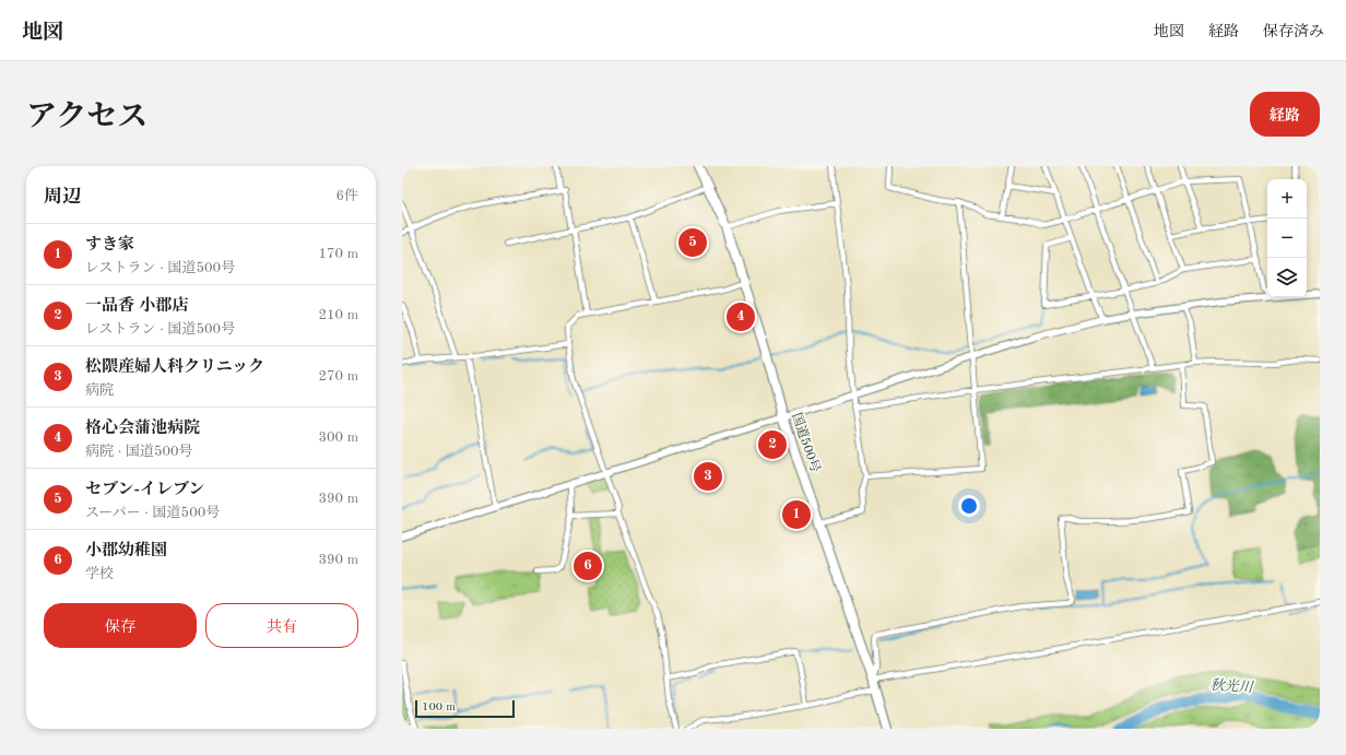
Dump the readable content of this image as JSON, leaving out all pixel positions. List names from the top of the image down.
{
  "streets": {
    "highway": ["国道500号"]
  },
  "water": ["秋光川"],
  "scale_bar": "100 m",
  "page": {
    "header": "地図",
    "nav": ["地図", "経路", "保存済み"],
    "title": "アクセス",
    "buttons": [
      "経路",
      ["保存", "共有"]
    ],
    "heading": ["周辺", "6件"],
    "map_buttons": ["+", "−"],
    "list": [
      {
        "mark": "1",
        "name": "すき家",
        "note": "レストラン · 国道500号",
        "value": "170 m"
      },
      {
        "mark": "2",
        "name": "一品香 小郡店",
        "note": "レストラン · 国道500号",
        "value": "210 m"
      },
      {
        "mark": "3",
        "name": "松隈産婦人科クリニック",
        "note": "病院",
        "value": "270 m"
      },
      {
        "mark": "4",
        "name": "格心会蒲池病院",
        "note": "病院 · 国道500号",
        "value": "300 m"
      },
      {
        "mark": "5",
        "name": "セブン-イレブン",
        "note": "スーパー · 国道500号",
        "value": "390 m"
      },
      {
        "mark": "6",
        "name": "小郡幼稚園",
        "note": "学校",
        "value": "390 m"
      }
    ],
    "pins": [
      "5",
      "4",
      "2",
      "3",
      "1",
      "6"
    ],
    "scale": "100 m"
  }
}
